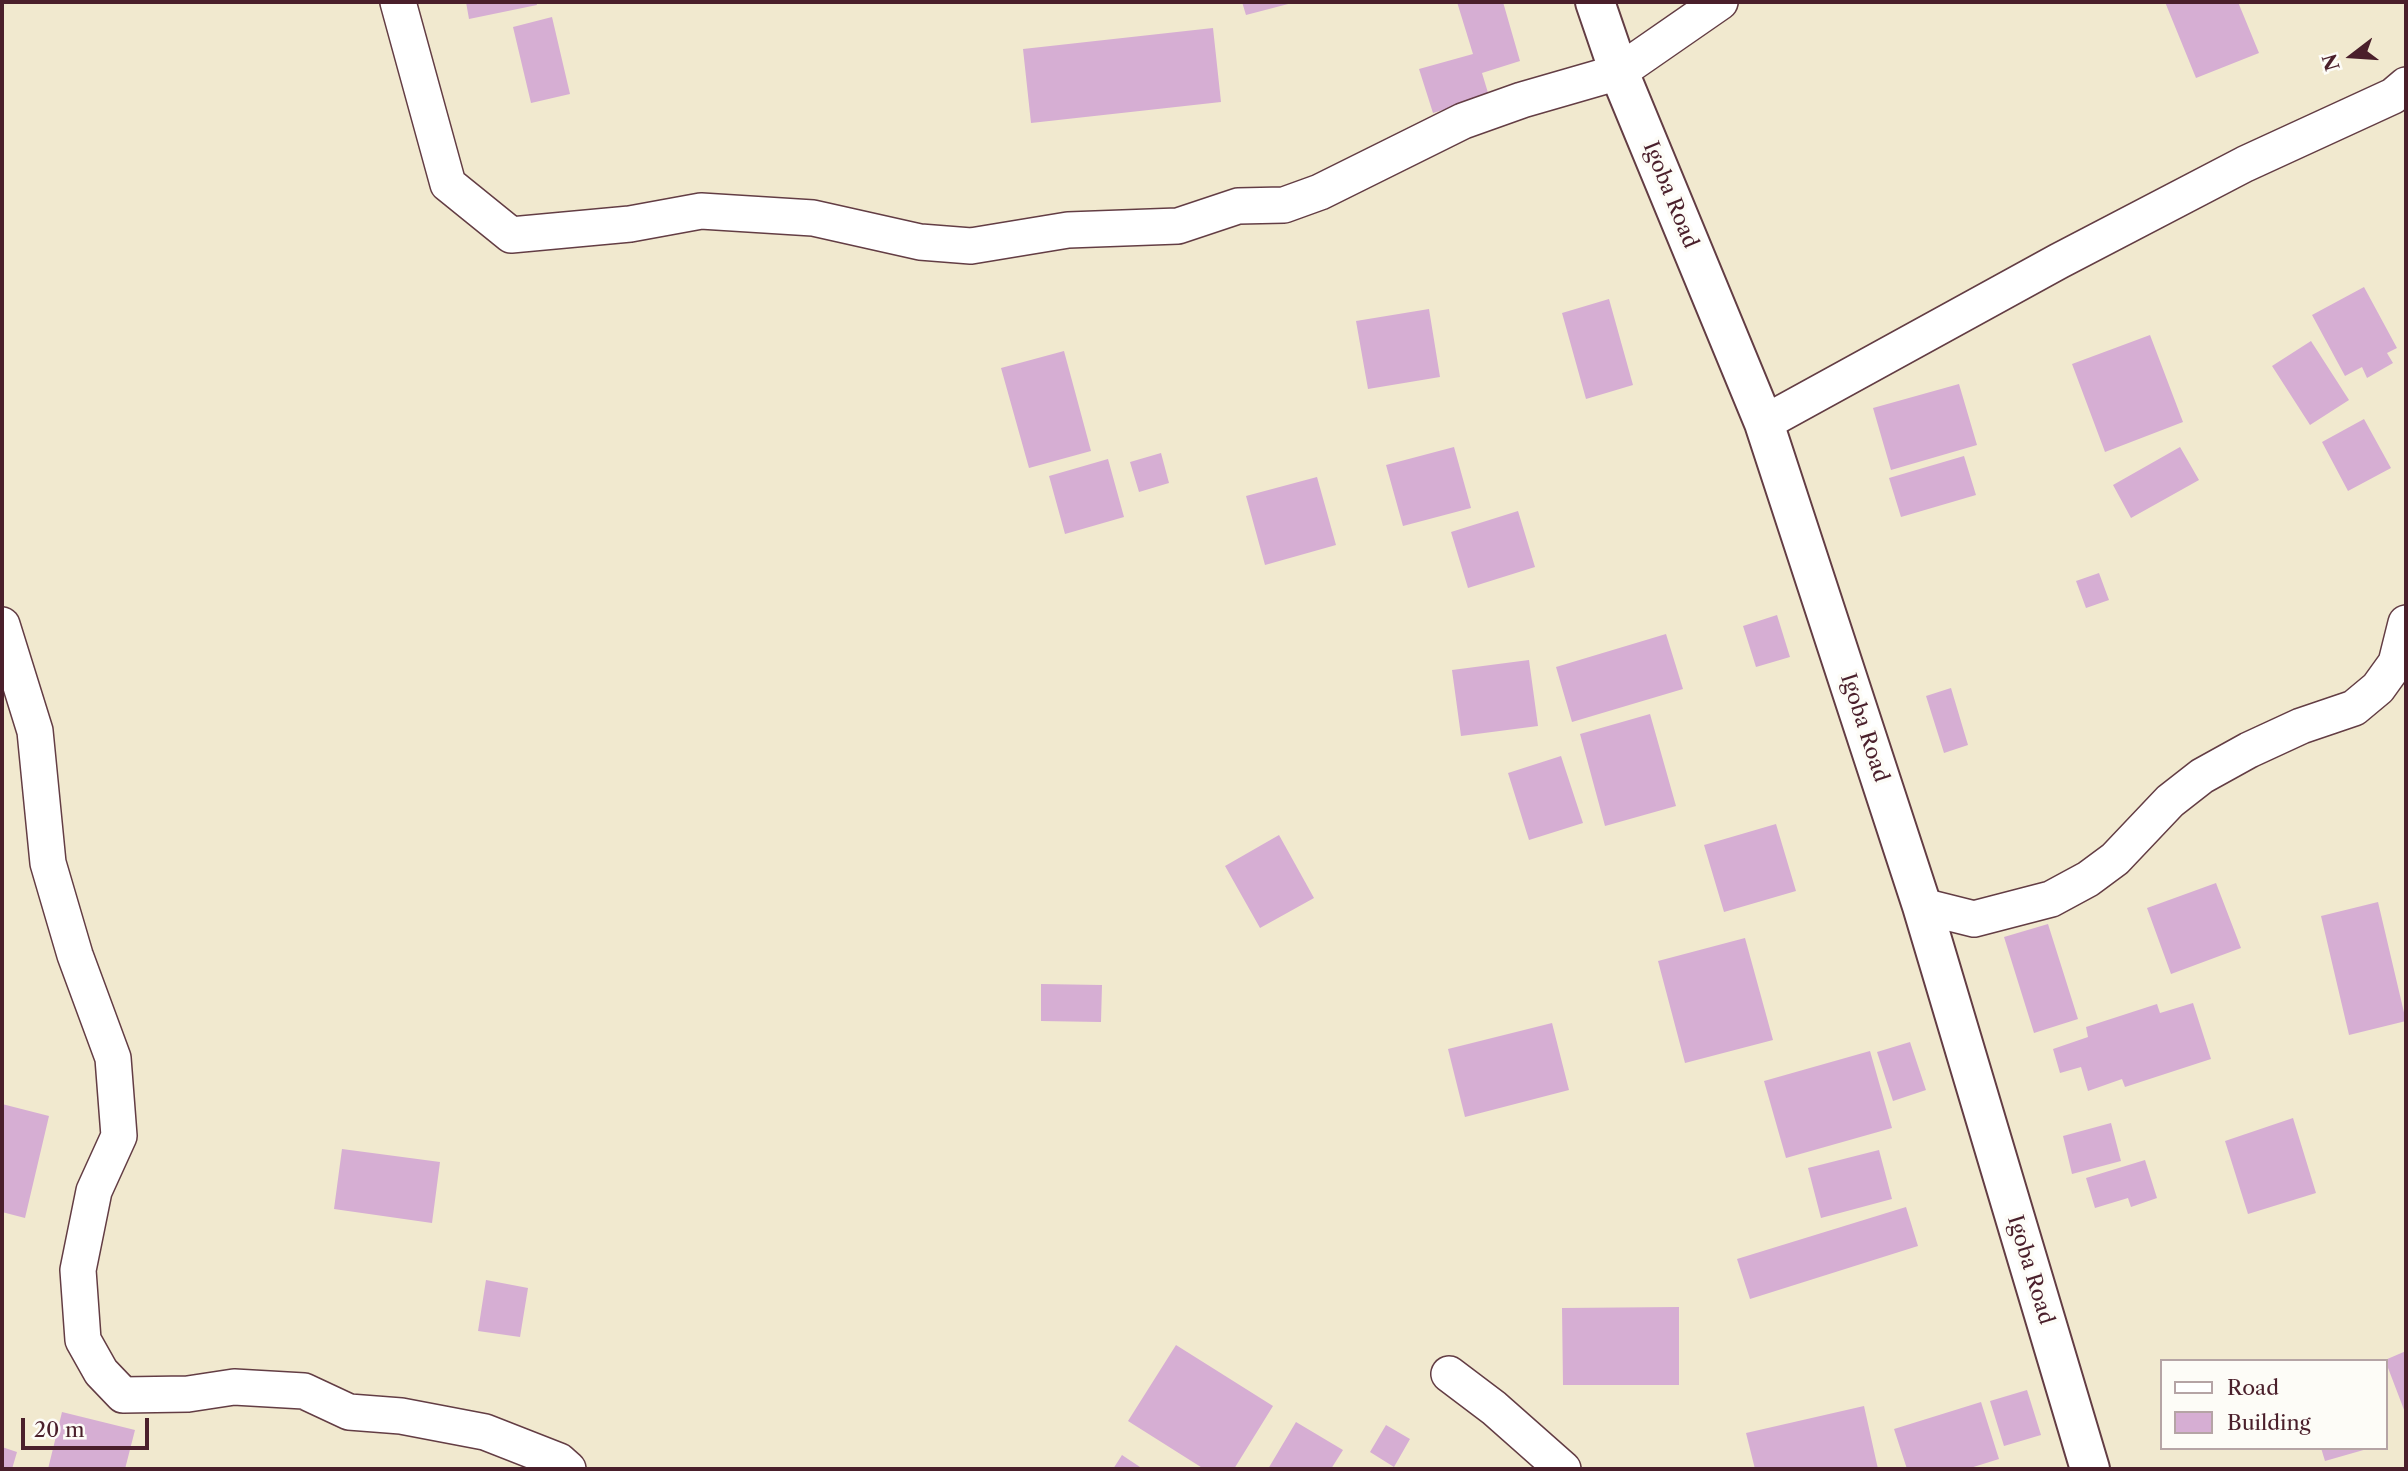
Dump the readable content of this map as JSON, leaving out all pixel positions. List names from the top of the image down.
{
  "streets": {
    "street": ["Igoba Road"]
  },
  "legend": ["Road", "Building"],
  "scale_bar": "20 m",
  "north": "left"
}
